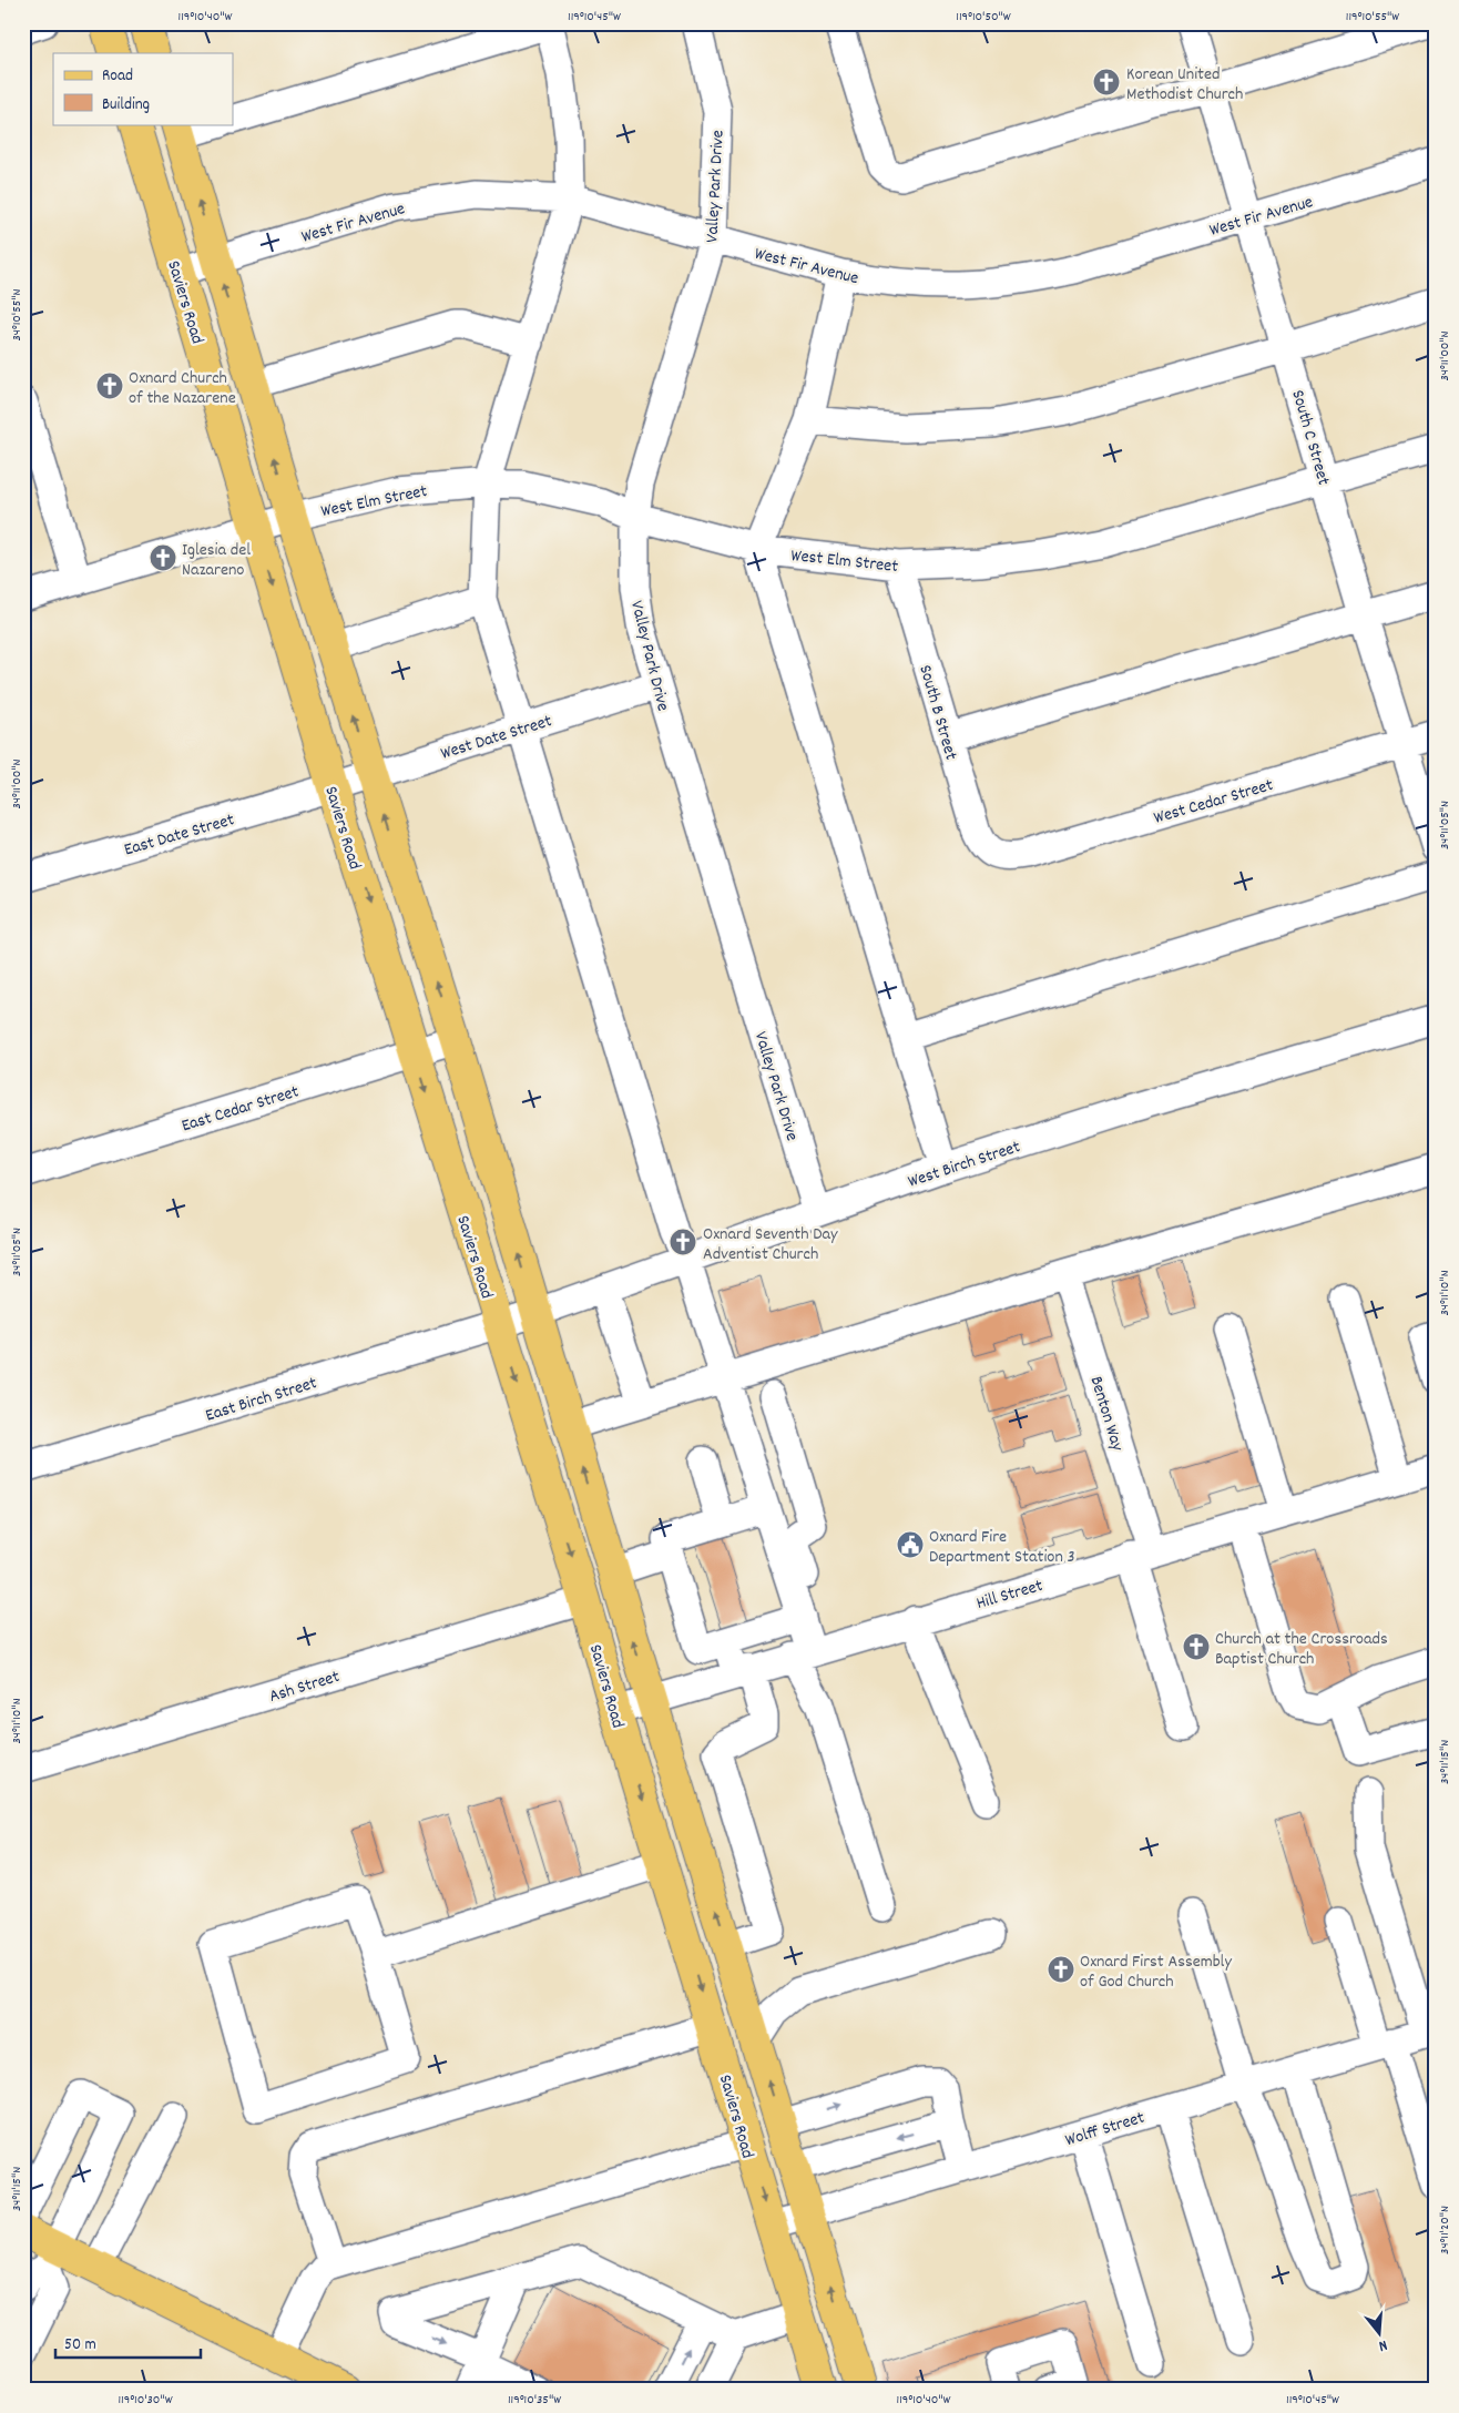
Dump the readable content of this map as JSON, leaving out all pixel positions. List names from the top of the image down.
{
  "streets": {
    "main road": ["Saviers Road"],
    "street": [
      "Valley Park Drive",
      "West Fir Avenue",
      "South C Street",
      "West Elm Street",
      "South B Street",
      "West Date Street",
      "West Cedar Street",
      "East Date Street",
      "East Cedar Street",
      "West Birch Street",
      "East Birch Street",
      "Benton Way",
      "Hill Street",
      "Ash Street",
      "Wolff Street"
    ]
  },
  "crossings": [
    ["Valley Park Drive", "West Fir Avenue"],
    ["Valley Park Drive", "West Elm Street"],
    ["Valley Park Drive", "West Date Street"],
    ["Valley Park Drive", "West Birch Street"],
    ["West Fir Avenue", "Saviers Road"],
    ["West Fir Avenue", "South C Street"],
    ["Saviers Road", "West Elm Street"],
    ["Saviers Road", "West Date Street"],
    ["Saviers Road", "East Date Street"],
    ["Saviers Road", "East Cedar Street"],
    ["Saviers Road", "West Birch Street"],
    ["Saviers Road", "East Birch Street"],
    ["Saviers Road", "Hill Street"],
    ["Saviers Road", "Ash Street"],
    ["Saviers Road", "Wolff Street"],
    ["South C Street", "West Elm Street"],
    ["South C Street", "West Cedar Street"],
    ["West Elm Street", "South B Street"],
    ["South B Street", "West Cedar Street"],
    ["West Date Street", "East Date Street"],
    ["West Birch Street", "East Birch Street"],
    ["Benton Way", "Hill Street"]
  ],
  "places": {
    "church": [
      "Korean United Methodist Church",
      "Oxnard Church of the Nazarene",
      "Iglesia del Nazareno",
      "Oxnard Seventh Day Adventist Church",
      "Church at the Crossroads Baptist Church",
      "Oxnard First Assembly of God Church"
    ],
    "public building": ["Oxnard Fire Department Station 3"]
  },
  "legend": ["Road", "Building"],
  "scale_bar": "50 m",
  "north": "bottom",
  "coordinates": [
    "119°10'40\"W",
    "119°10'45\"W",
    "119°10'50\"W",
    "119°10'55\"W",
    "34°10'55\"N",
    "34°11'00\"N",
    "34°11'05\"N",
    "34°11'10\"N",
    "34°11'15\"N",
    "34°11'20\"N",
    "119°10'30\"W",
    "119°10'35\"W"
  ]
}
